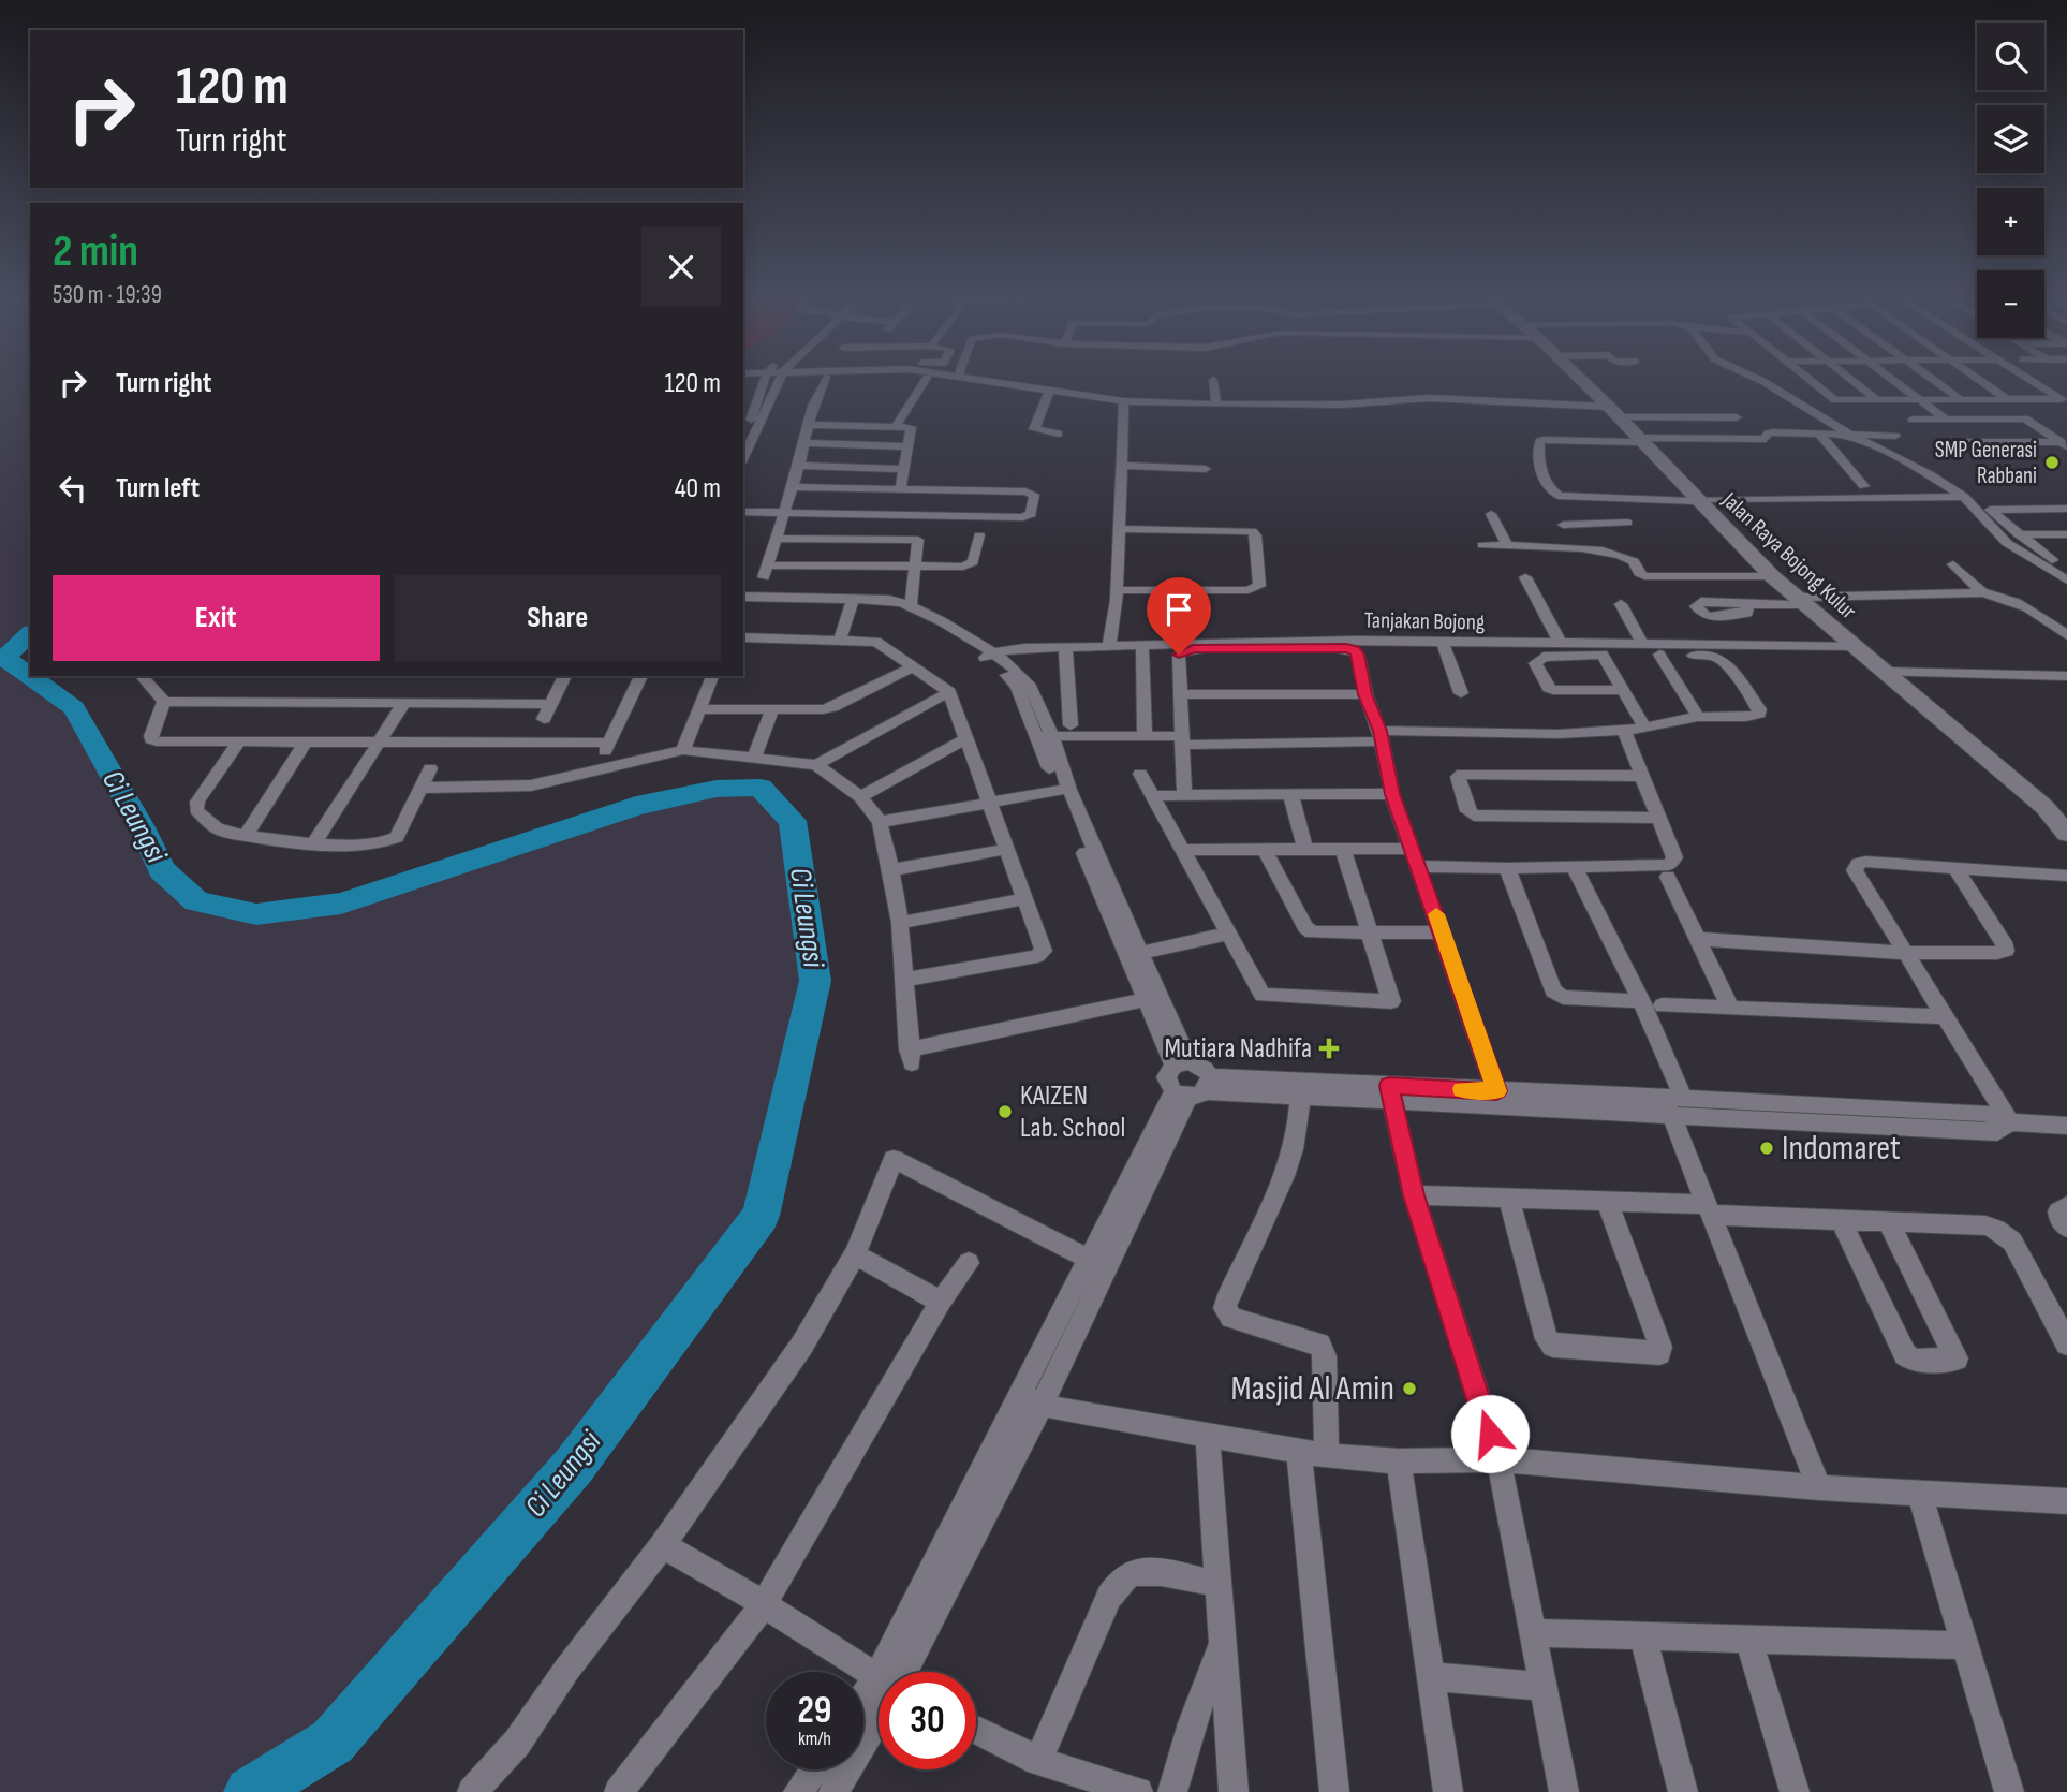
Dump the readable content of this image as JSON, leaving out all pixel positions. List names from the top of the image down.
{
  "streets": {
    "main road": ["Jalan Raya Bojong Kulur"],
    "street": ["Tanjakan Bojong"]
  },
  "crossings": [
    ["Jalan Raya Bojong Kulur", "Tanjakan Bojong"]
  ],
  "water": ["Ci Leungsi"],
  "places": {
    "other": [
      "SMP Generasi Rabbani",
      "KAIZEN Lab. School",
      "Indomaret",
      "Masjid Al Amin"
    ],
    "health": ["Mutiara Nadhifa"]
  },
  "page": {
    "map_buttons": ["+", "−"],
    "turn": ["120 m", "Turn right"],
    "heading": ["2 min", "530 m · 19:39"],
    "list": [
      {
        "name": "Turn right",
        "value": "120 m"
      },
      {
        "name": "Turn left",
        "value": "40 m"
      }
    ],
    "buttons": ["Exit", "Share"],
    "speed": "29 km/h",
    "limit": "30"
  }
}
